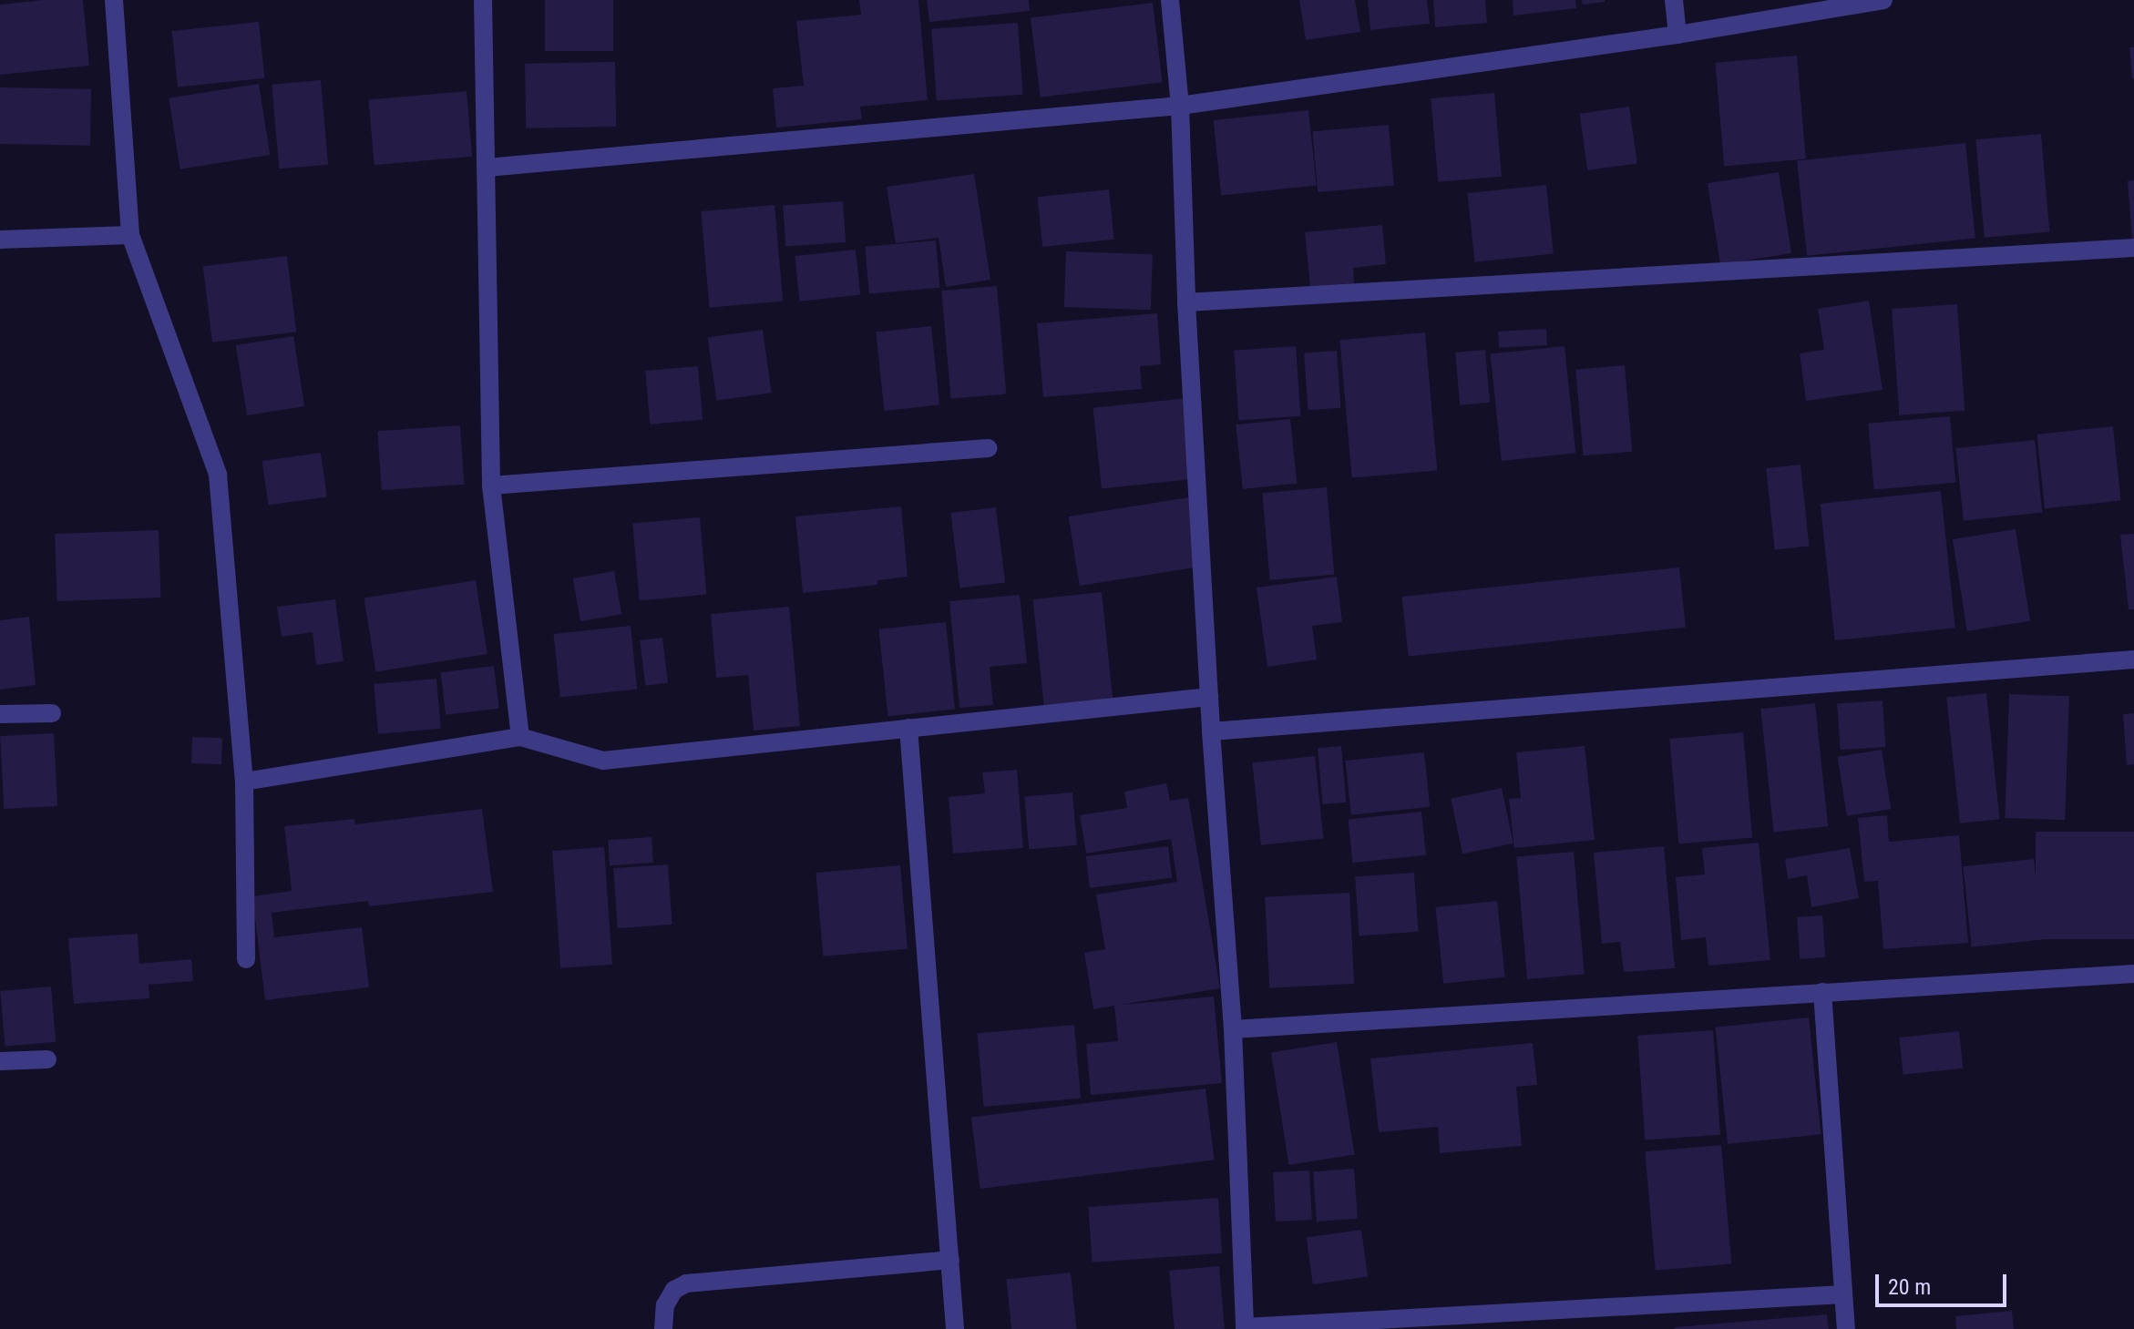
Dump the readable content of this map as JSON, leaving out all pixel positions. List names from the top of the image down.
{
  "scale_bar": "20 m"
}
